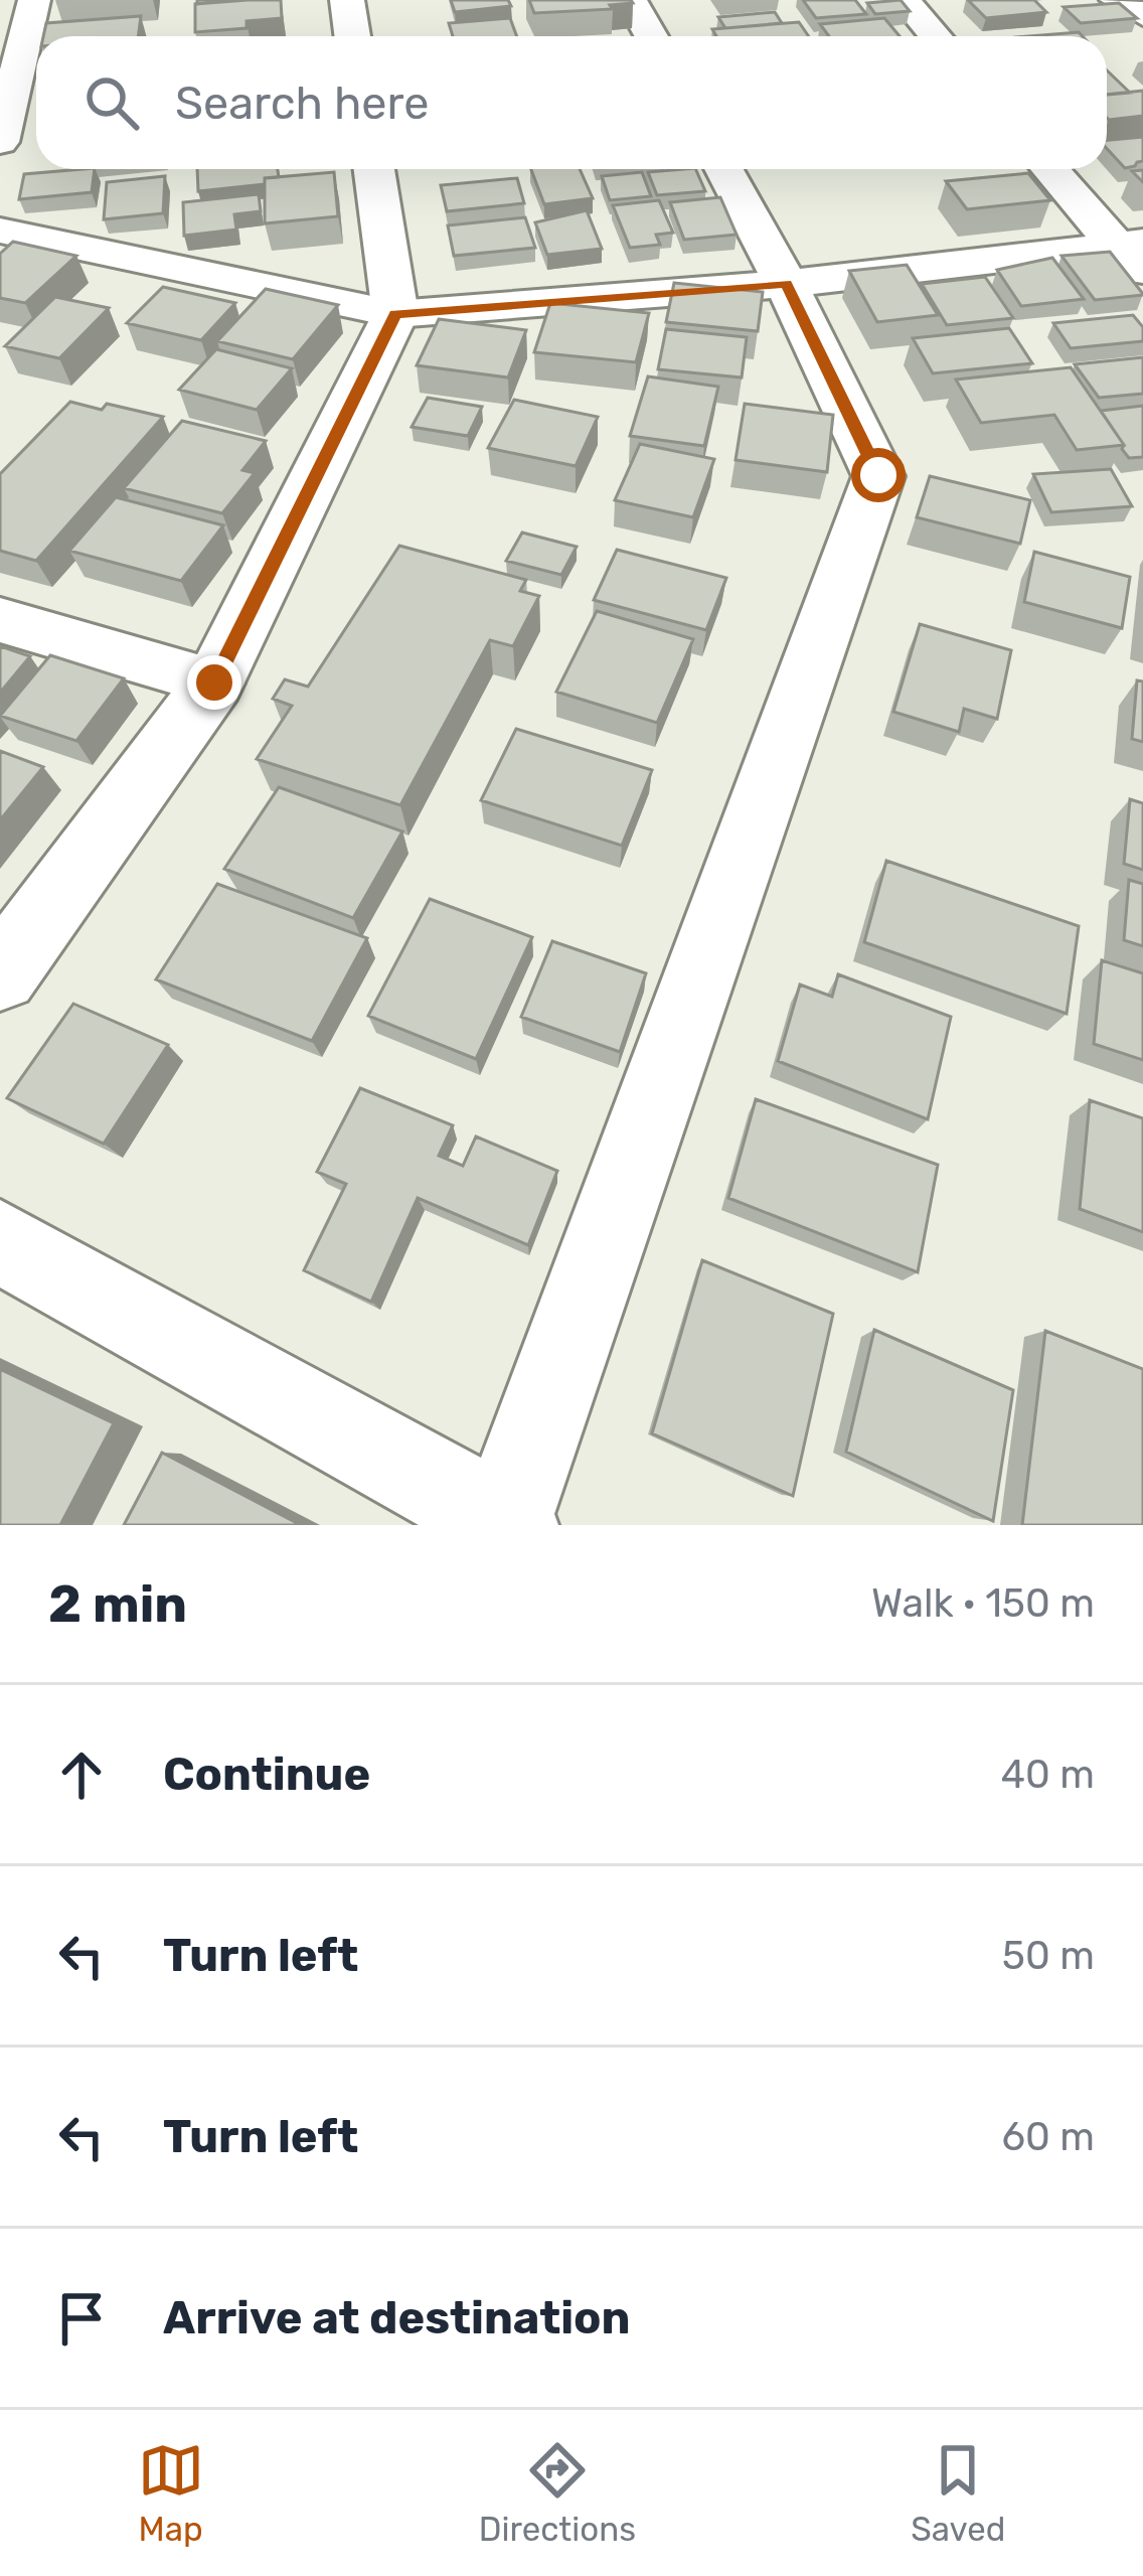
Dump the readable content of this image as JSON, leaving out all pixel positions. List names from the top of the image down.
{
  "page": {
    "search": "Search here",
    "heading": ["2 min", "Walk · 150 m"],
    "list": [
      ["Continue", "40 m"],
      ["Turn left", "50 m"],
      ["Turn left", "60 m"],
      "Arrive at destination"
    ],
    "nav": ["Map", "Directions", "Saved"]
  }
}
